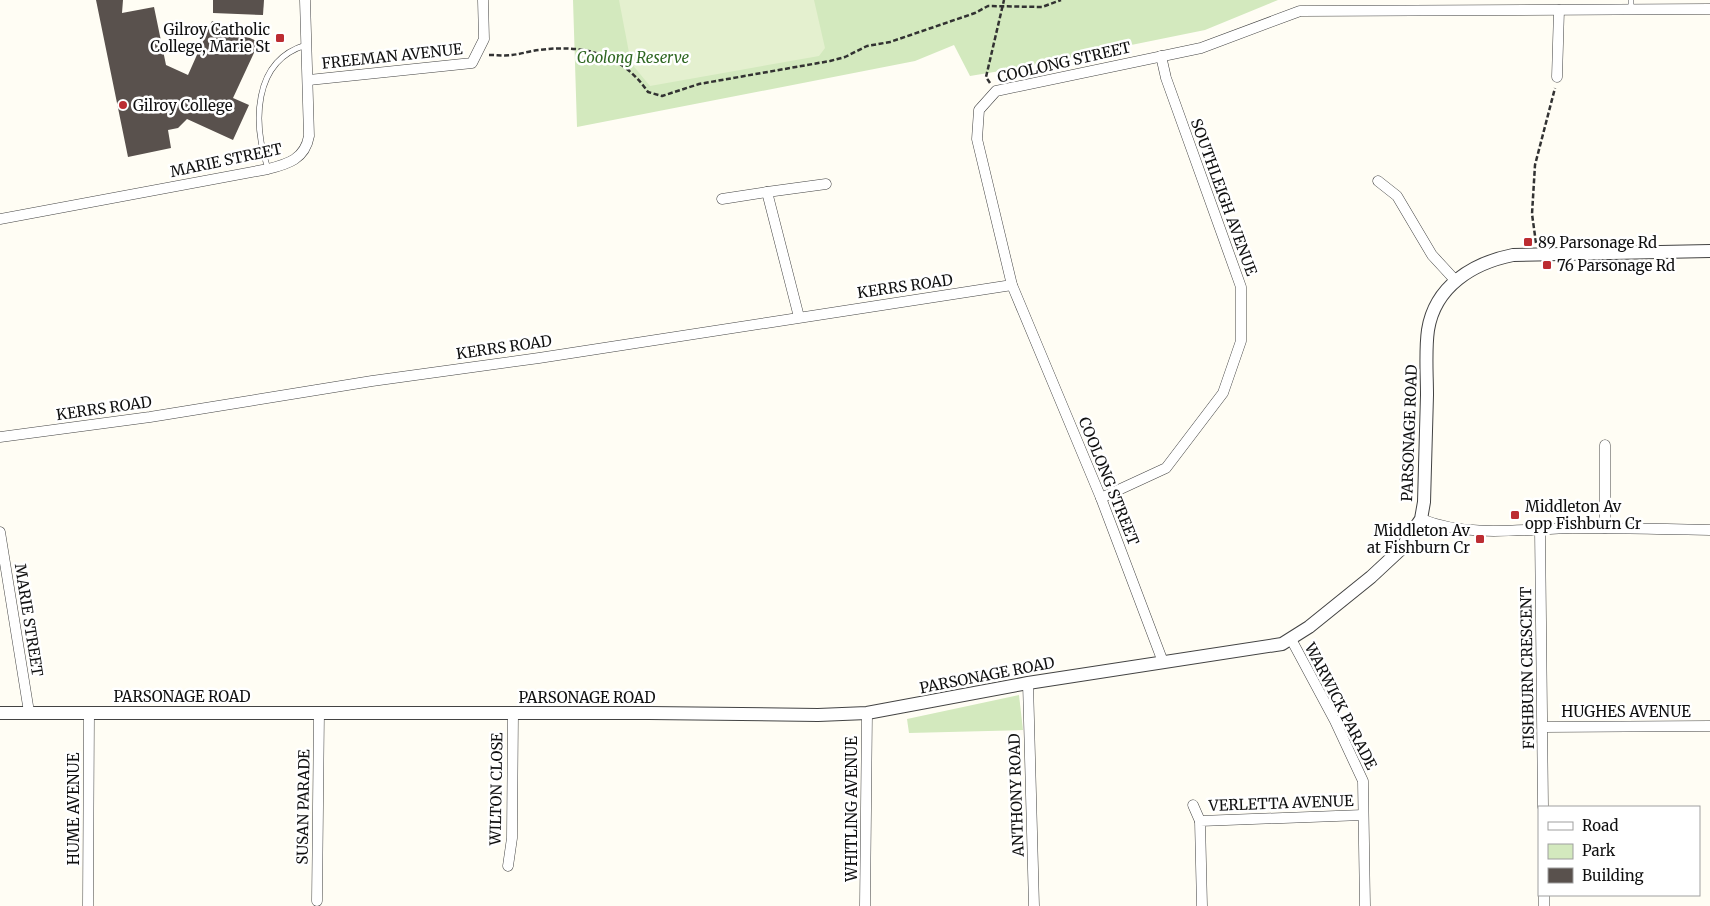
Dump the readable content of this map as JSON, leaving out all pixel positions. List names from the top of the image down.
{
  "streets": {
    "street": [
      "FREEMAN AVENUE",
      "COOLONG STREET",
      "MARIE STREET",
      "SOUTHLEIGH AVENUE",
      "KERRS ROAD",
      "PARSONAGE ROAD",
      "FISHBURN CRESCENT",
      "WARWICK PARADE",
      "HUGHES AVENUE",
      "WILTON CLOSE",
      "ANTHONY ROAD",
      "VERLETTA AVENUE",
      "SUSAN PARADE",
      "HUME AVENUE",
      "WHITLING AVENUE"
    ]
  },
  "crossings": [
    ["FREEMAN AVENUE", "MARIE STREET"],
    ["COOLONG STREET", "SOUTHLEIGH AVENUE"],
    ["COOLONG STREET", "KERRS ROAD"],
    ["COOLONG STREET", "PARSONAGE ROAD"],
    ["MARIE STREET", "PARSONAGE ROAD"],
    ["PARSONAGE ROAD", "WARWICK PARADE"],
    ["PARSONAGE ROAD", "WILTON CLOSE"],
    ["PARSONAGE ROAD", "ANTHONY ROAD"],
    ["PARSONAGE ROAD", "SUSAN PARADE"],
    ["PARSONAGE ROAD", "HUME AVENUE"],
    ["PARSONAGE ROAD", "WHITLING AVENUE"],
    ["FISHBURN CRESCENT", "HUGHES AVENUE"],
    ["WARWICK PARADE", "VERLETTA AVENUE"]
  ],
  "parks": ["Coolong Reserve"],
  "places": {
    "transit": [
      "Gilroy Catholic College, Marie St",
      "89 Parsonage Rd",
      "76 Parsonage Rd",
      "Middleton Av opp Fishburn Cr",
      "Middleton Av at Fishburn Cr"
    ],
    "other": ["Gilroy College"]
  },
  "legend": ["Road", "Park", "Building"]
}
